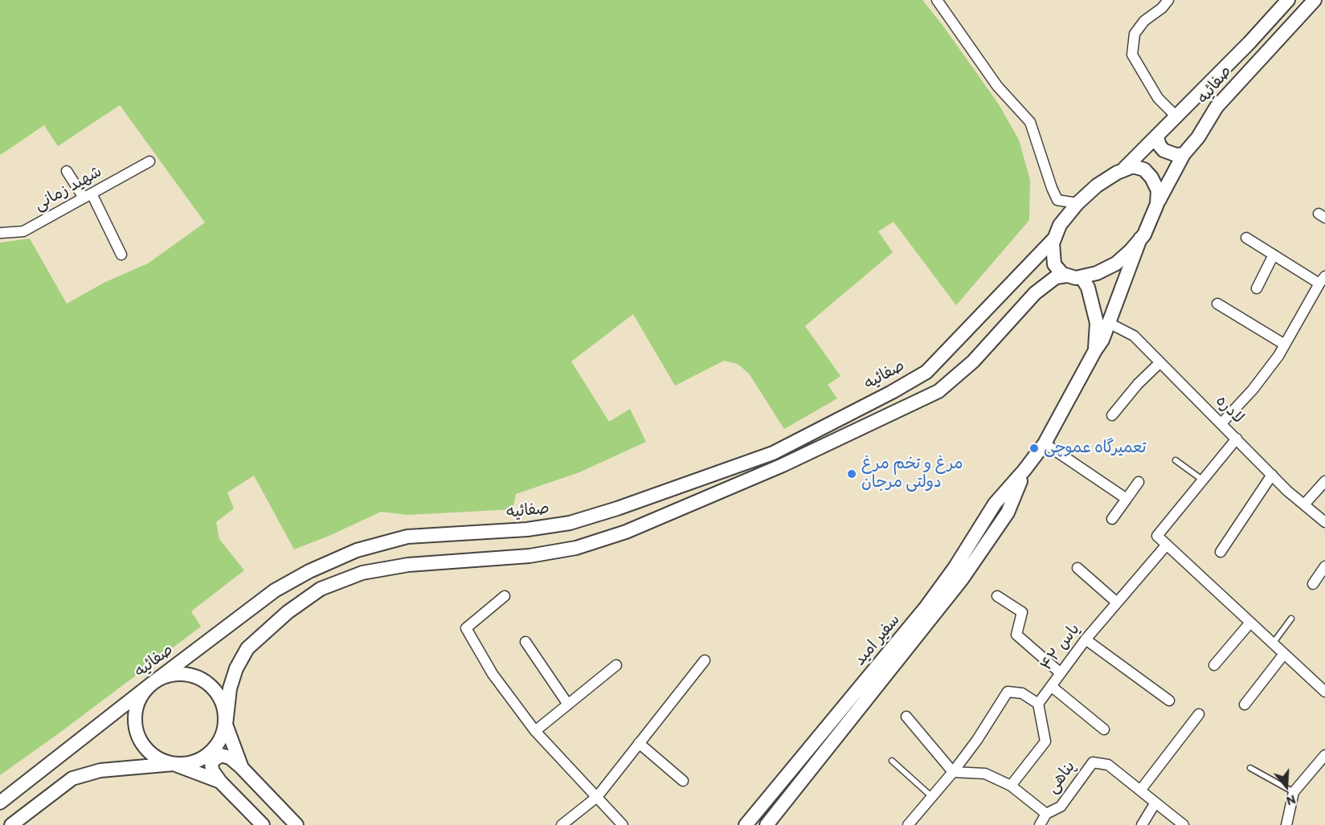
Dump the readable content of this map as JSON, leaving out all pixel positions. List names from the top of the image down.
{
  "streets": {
    "main road": ["صفائیه", "سفیر امید"],
    "street": [
      "شهید زمانی",
      "لادره",
      "یاس ۴۲",
      "پناهی"
    ]
  },
  "crossings": [
    ["صفائیه", "سفیر امید"],
    ["لادره", "سفیر امید"]
  ],
  "places": ["تعمیرگاه عموچی", "مرغ و تخم مرغ دولتی مرجان"],
  "north": "bottom"
}
